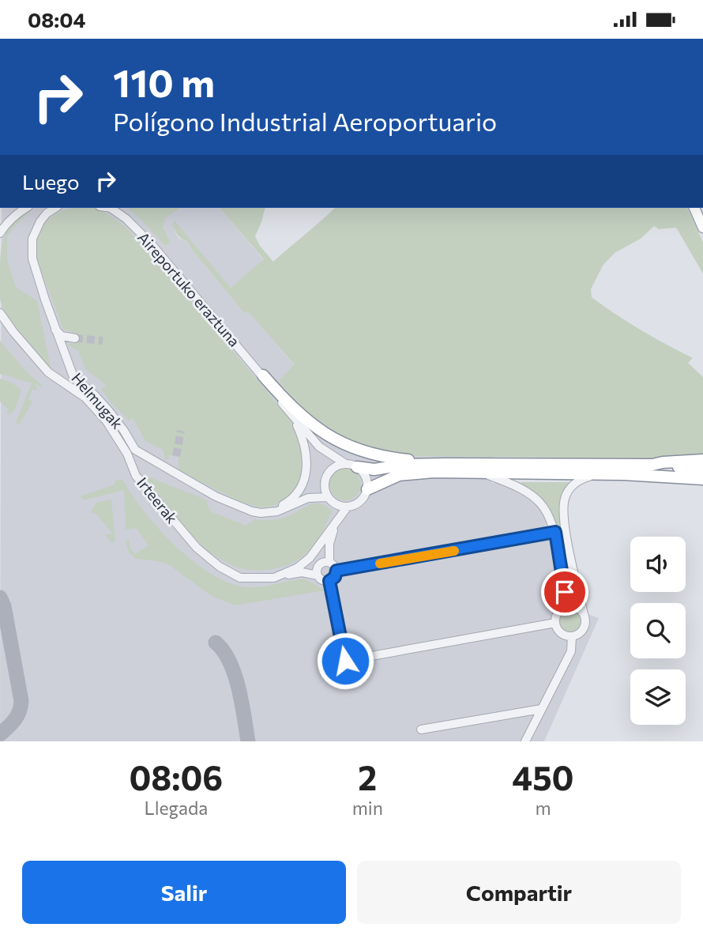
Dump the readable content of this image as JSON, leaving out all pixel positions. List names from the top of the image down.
{
  "streets": {
    "street": ["Aireportuko eraztuna", "Helmugak", "Irteerak"]
  },
  "page": {
    "status": "08:04",
    "turn": ["110 m", "Polígono Industrial Aeroportuario"],
    "then": "Luego",
    "eta": [
      "08:06",
      "Llegada",
      "2",
      "min",
      "450",
      "m"
    ],
    "buttons": ["Salir", "Compartir"]
  }
}
